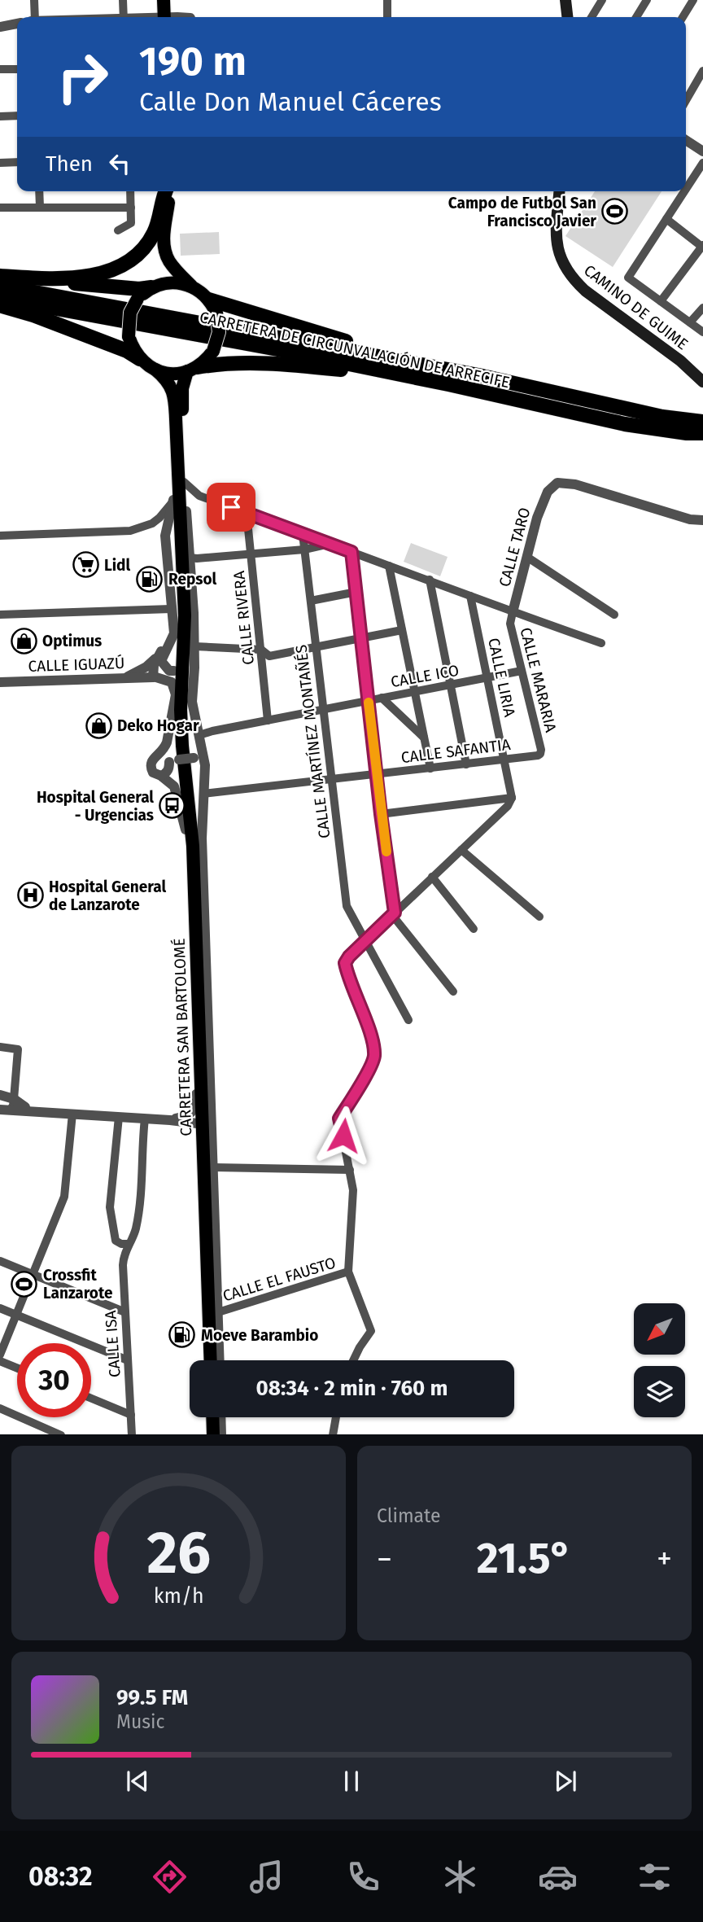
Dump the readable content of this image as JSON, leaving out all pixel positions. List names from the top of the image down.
{
  "streets": {
    "highway": ["CARRETERA DE CIRCUNVALACIÓN DE ARRECIFE"],
    "main road": ["CAMINO DE GUIME", "CARRETERA SAN BARTOLOMÉ"],
    "street": [
      "CALLE TARO",
      "CALLE RIVERA",
      "CALLE IGUAZÚ",
      "CALLE ICO",
      "CALLE LIRIA",
      "CALLE MARARIA",
      "CALLE MARTÍNEZ MONTAÑÉS",
      "CALLE SAFANTIA",
      "CALLE EL FAUSTO",
      "CALLE ISA"
    ]
  },
  "crossings": [
    ["CALLE TARO", "CALLE MARARIA"],
    ["CALLE RIVERA", "CALLE ICO"],
    ["CALLE IGUAZÚ", "CARRETERA SAN BARTOLOMÉ"],
    ["CALLE ICO", "CALLE LIRIA"],
    ["CALLE ICO", "CALLE MARARIA"],
    ["CALLE ICO", "CALLE MARTÍNEZ MONTAÑÉS"],
    ["CALLE ICO", "CARRETERA SAN BARTOLOMÉ"],
    ["CALLE LIRIA", "CALLE SAFANTIA"],
    ["CALLE MARARIA", "CALLE SAFANTIA"],
    ["CALLE MARTÍNEZ MONTAÑÉS", "CALLE SAFANTIA"],
    ["CALLE SAFANTIA", "CARRETERA SAN BARTOLOMÉ"],
    ["CARRETERA SAN BARTOLOMÉ", "CALLE EL FAUSTO"]
  ],
  "places": {
    "sports": ["Campo de Futbol San Francisco Javier", "Crossfit Lanzarote"],
    "supermarket": ["Lidl"],
    "fuel station": ["Repsol", "Moeve Barambio"],
    "shop": ["Optimus", "Deko Hogar"],
    "bus stop": ["Hospital General - Urgencias"],
    "hospital": ["Hospital General de Lanzarote"]
  },
  "north": "bottom left",
  "page": {
    "turn": ["190 m", "Calle Don Manuel Cáceres"],
    "then": "Then",
    "limit": "30",
    "trip": "08:34 · 2 min · 760 m",
    "tile": "Climate",
    "heat": ["−", "21.5°", "+"],
    "song": ["99.5 FM", "Music"],
    "tabs": "08:32",
    "gauge": ["26", "km/h"]
  }
}
